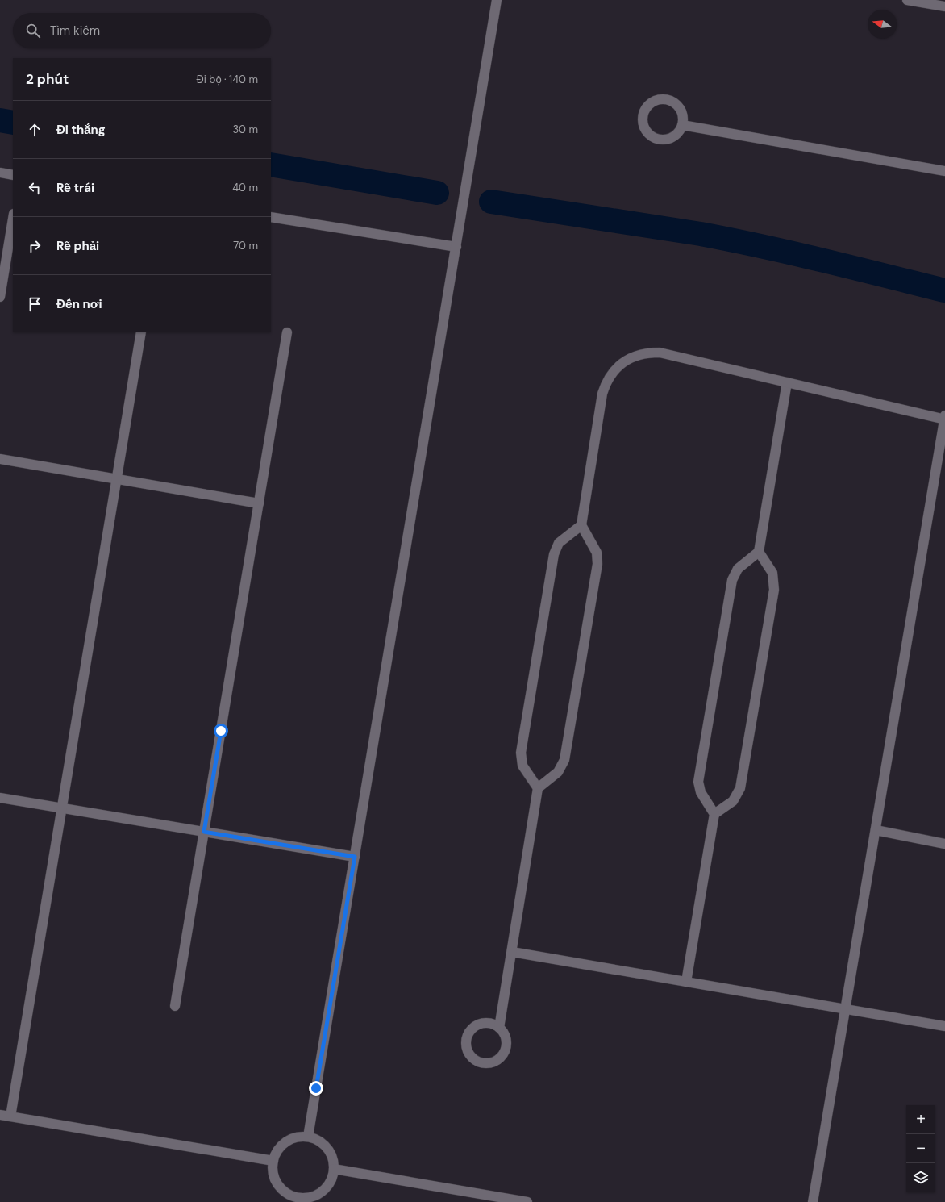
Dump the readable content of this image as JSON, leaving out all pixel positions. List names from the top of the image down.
{
  "north": "left",
  "page": {
    "search": "Tìm kiếm",
    "heading": ["2 phút", "Đi bộ · 140 m"],
    "list": [
      ["Đi thẳng", "30 m"],
      ["Rẽ trái", "40 m"],
      ["Rẽ phải", "70 m"],
      "Đến nơi"
    ],
    "map_buttons": ["+", "−"]
  }
}
